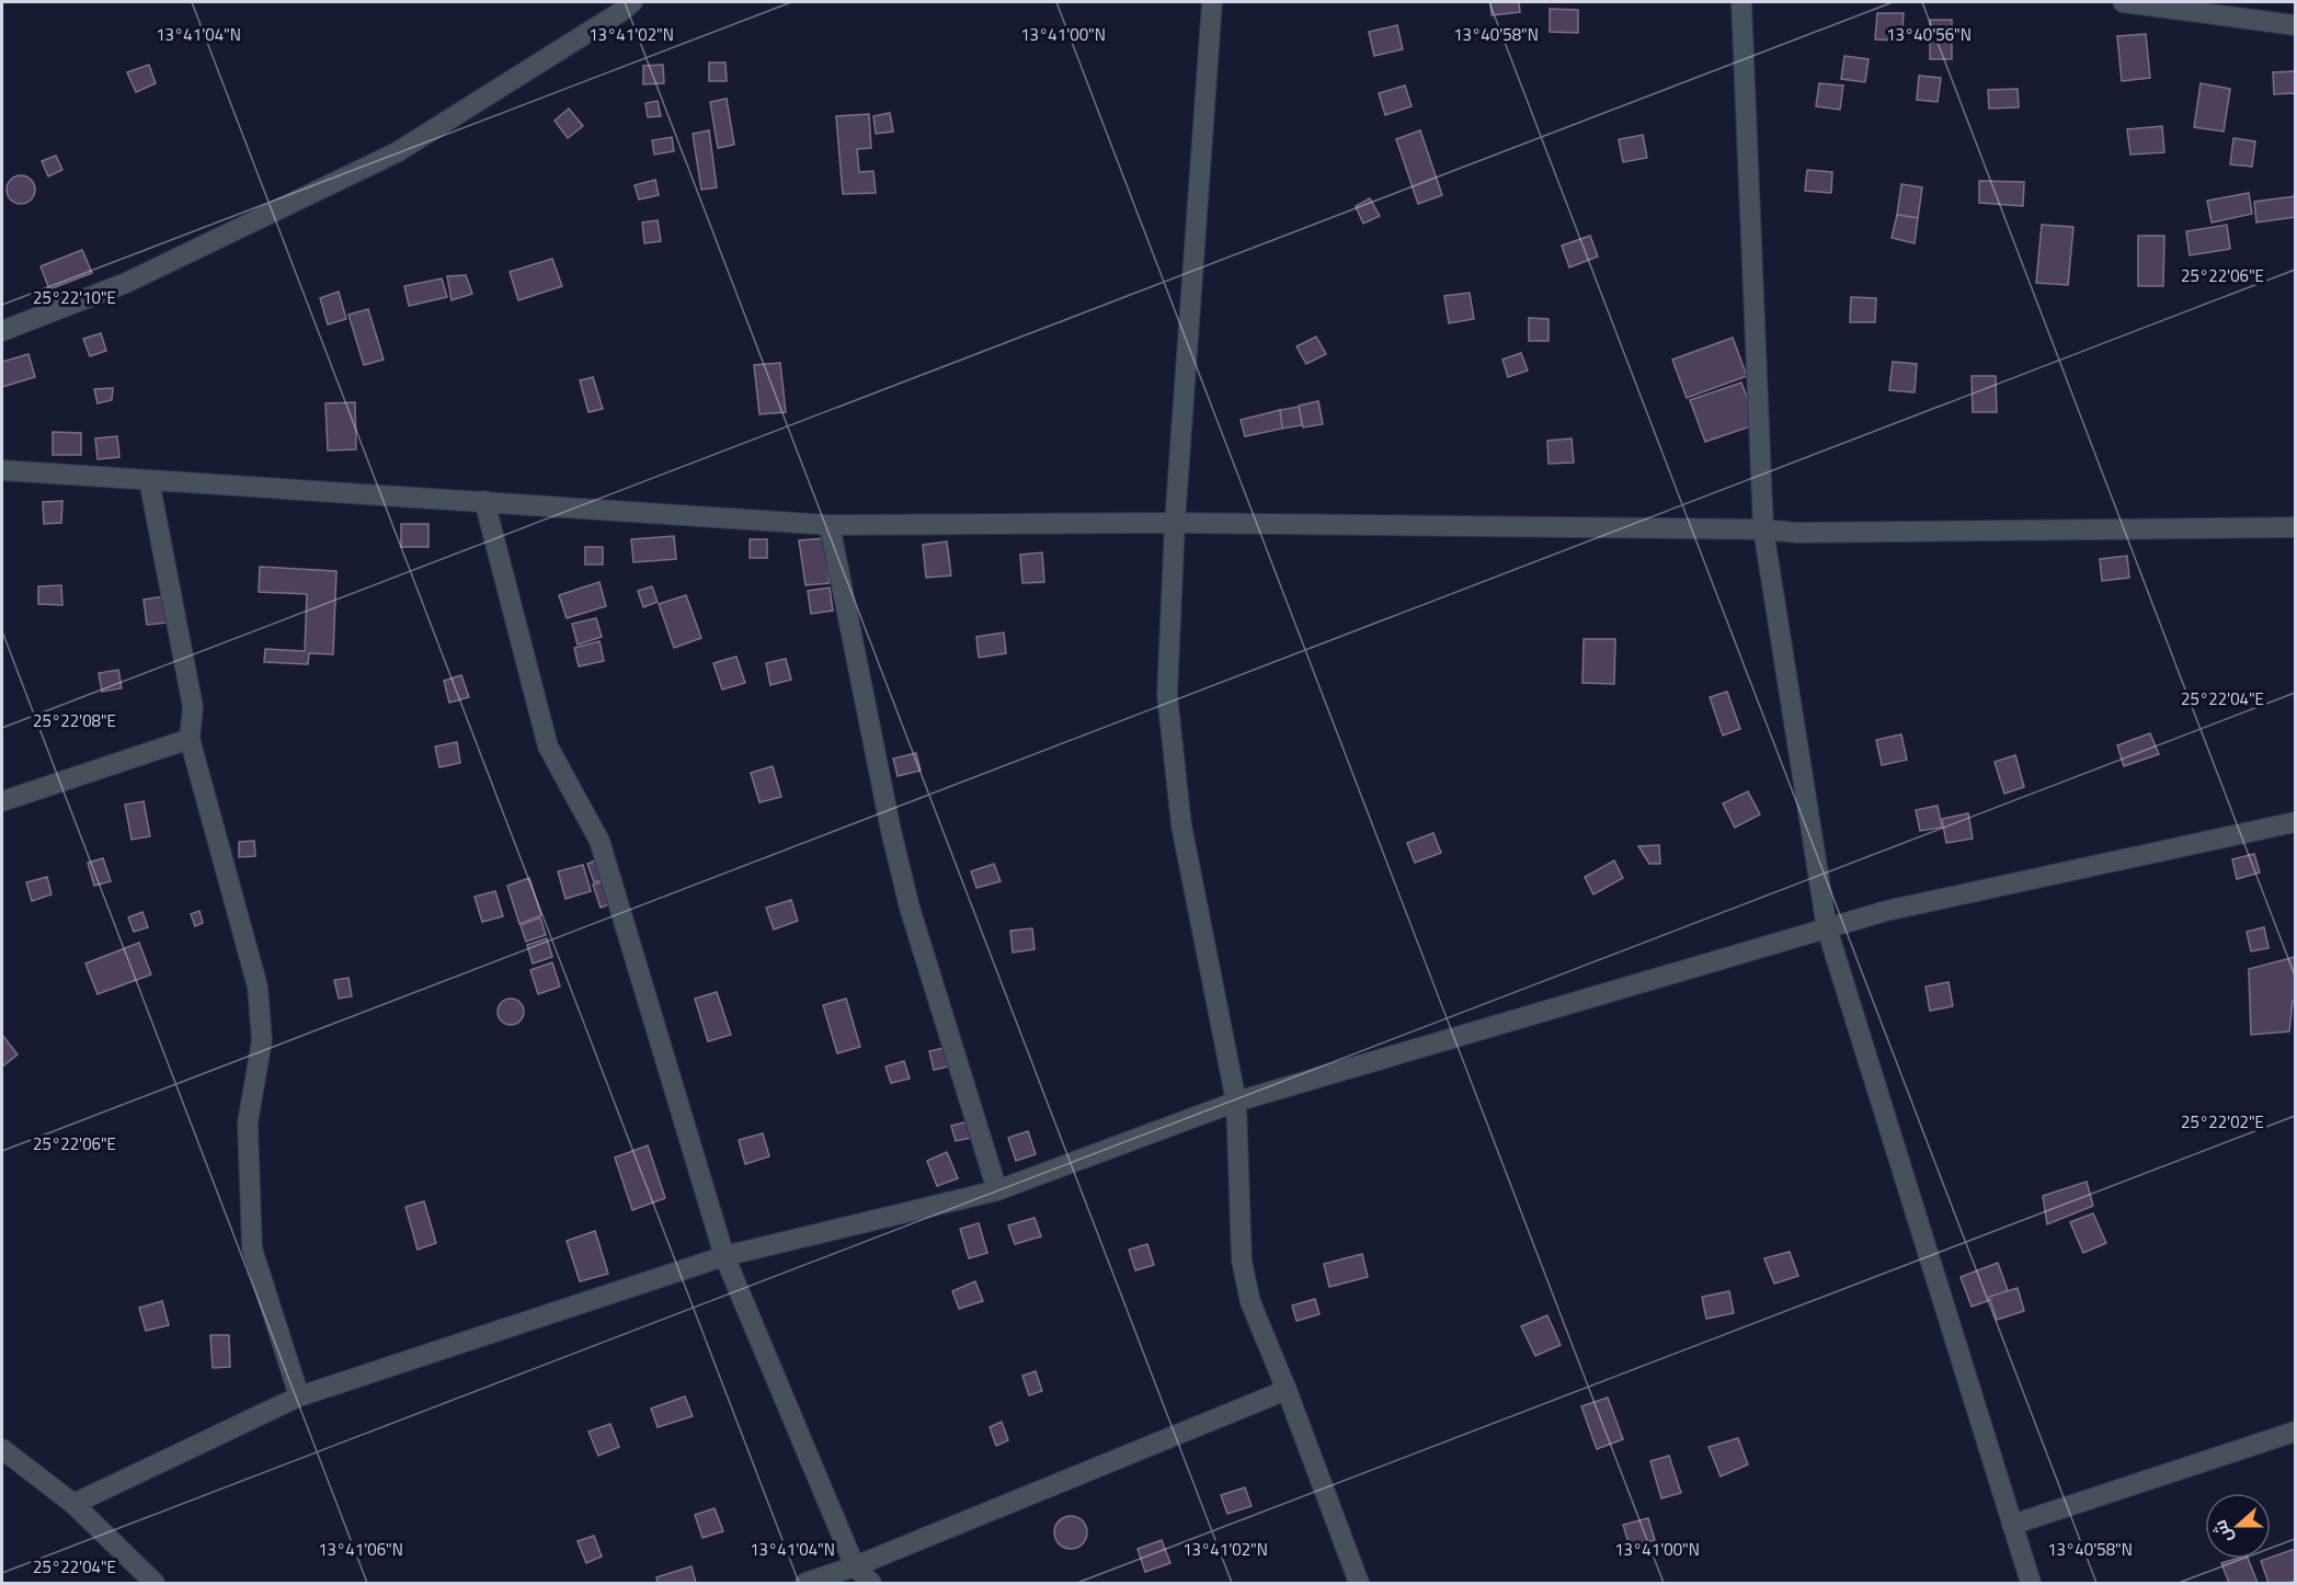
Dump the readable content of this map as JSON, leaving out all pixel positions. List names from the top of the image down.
{
  "north": "left",
  "coordinates": [
    "13°41'04\"N",
    "13°41'02\"N",
    "13°41'00\"N",
    "13°40'58\"N",
    "13°40'56\"N",
    "25°22'06\"E",
    "25°22'10\"E",
    "25°22'04\"E",
    "25°22'08\"E",
    "25°22'02\"E",
    "13°41'06\"N"
  ]
}
